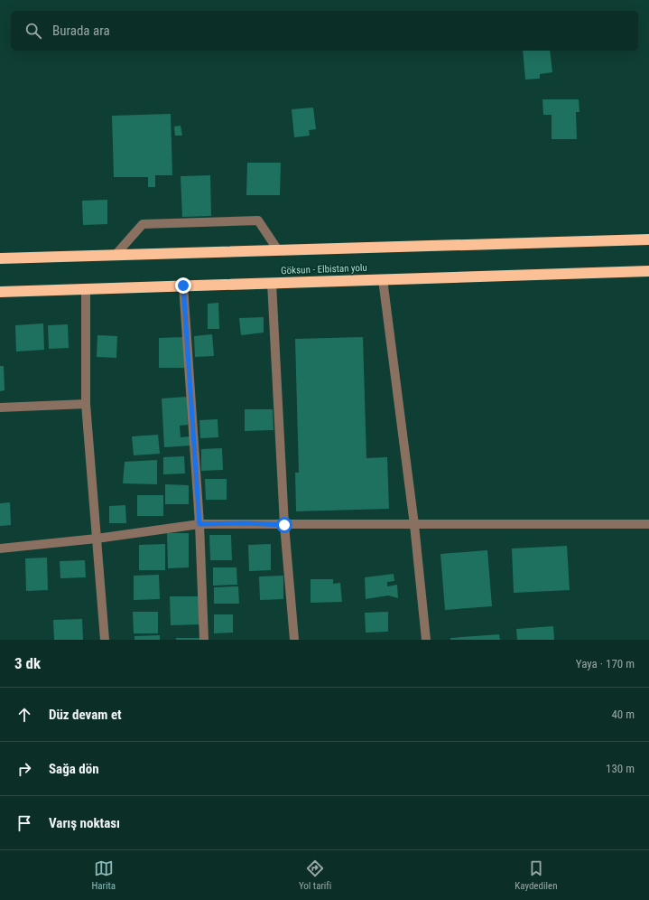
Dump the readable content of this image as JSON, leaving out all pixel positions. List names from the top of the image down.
{
  "streets": {
    "highway": ["Göksun - Elbistan yolu"]
  },
  "page": {
    "search": "Burada ara",
    "heading": ["3 dk", "Yaya · 170 m"],
    "list": [
      ["Düz devam et", "40 m"],
      ["Sağa dön", "130 m"],
      "Varış noktası"
    ],
    "nav": ["Harita", "Yol tarifi", "Kaydedilen"]
  }
}
